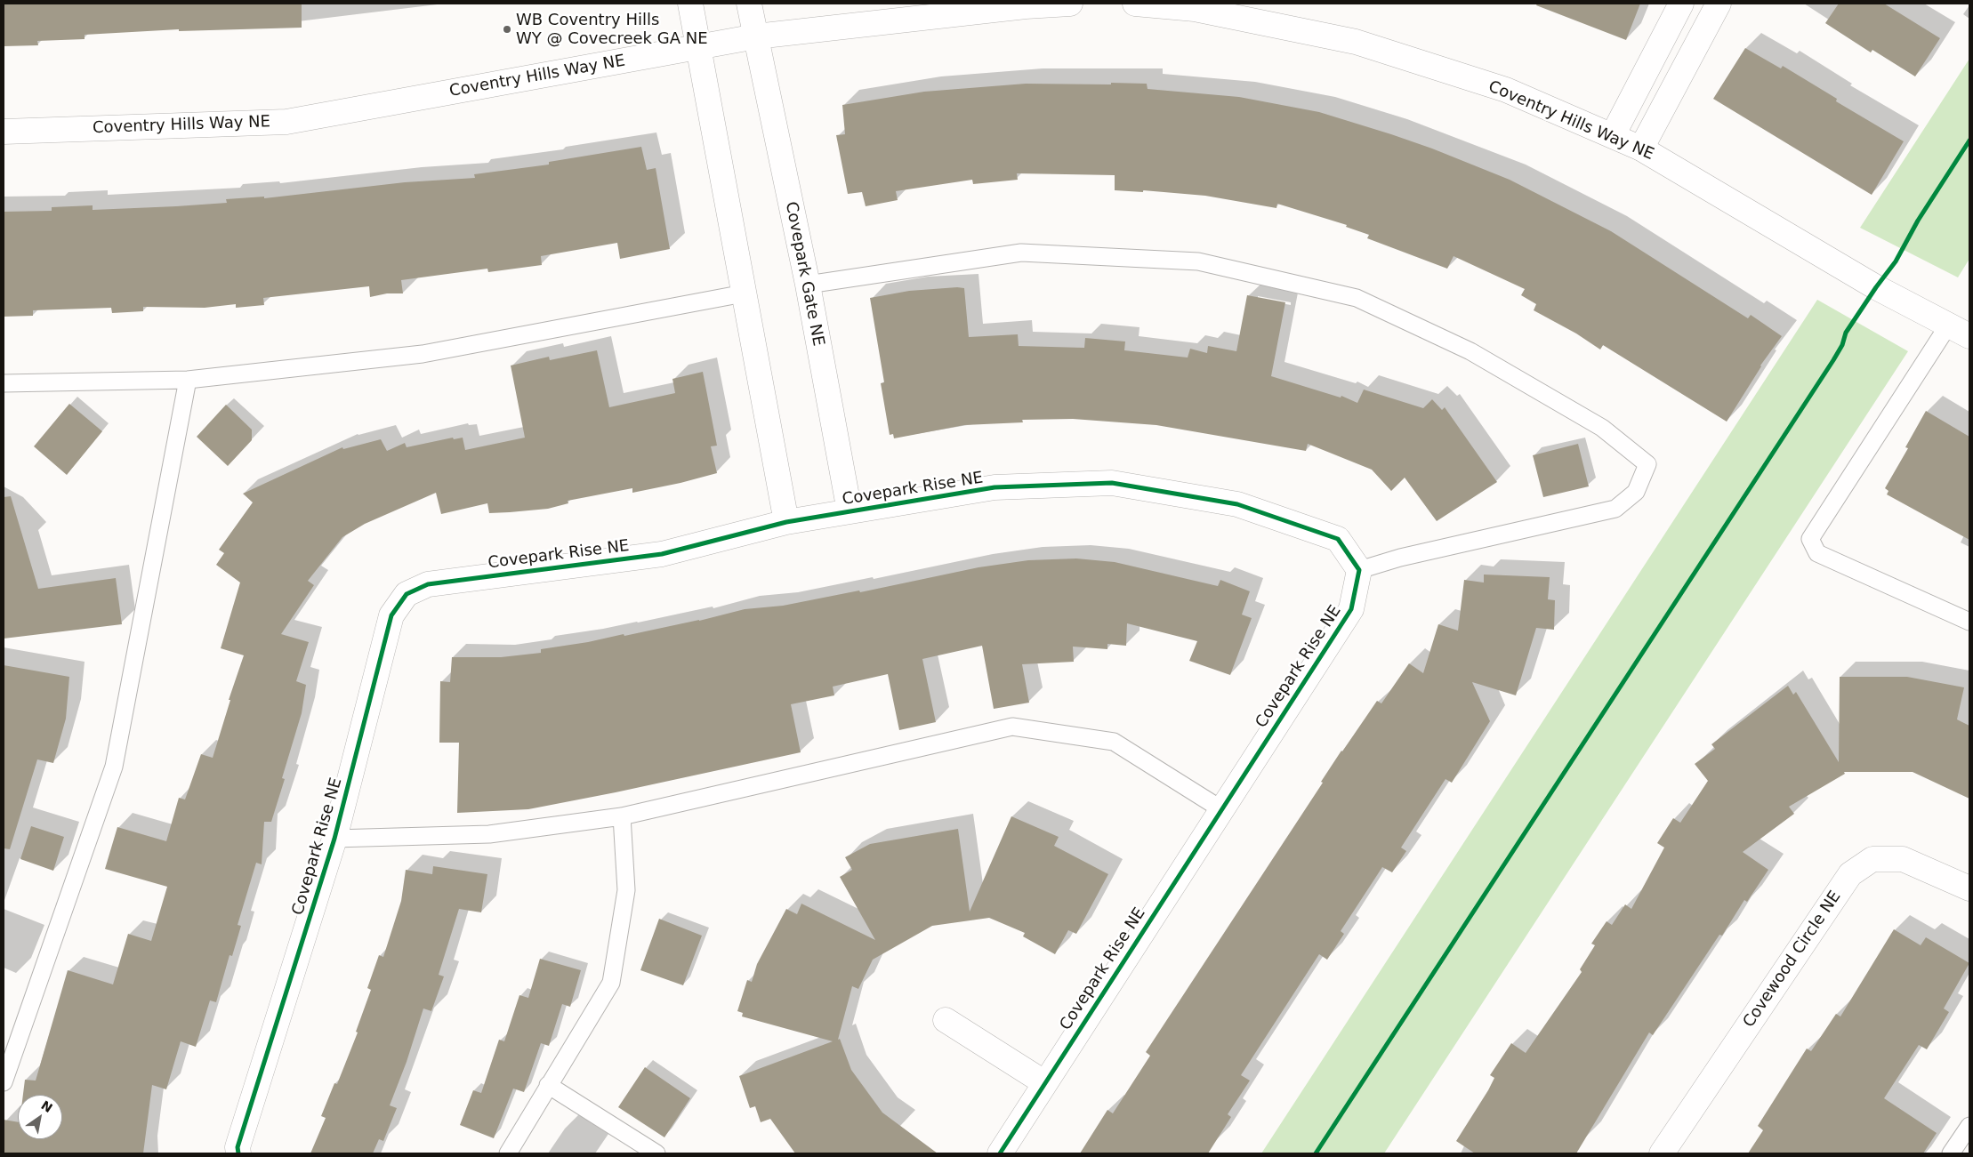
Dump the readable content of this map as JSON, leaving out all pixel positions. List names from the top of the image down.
{
  "streets": {
    "street": [
      "Coventry Hills Way NE",
      "Covepark Gate NE",
      "Covepark Rise NE",
      "Covewood Circle NE"
    ]
  },
  "crossings": [
    ["Coventry Hills Way NE", "Covepark Gate NE"],
    ["Covepark Gate NE", "Covepark Rise NE"]
  ],
  "places": ["WB Coventry Hills WY @ Covecreek GA NE"],
  "north": "top right"
}
